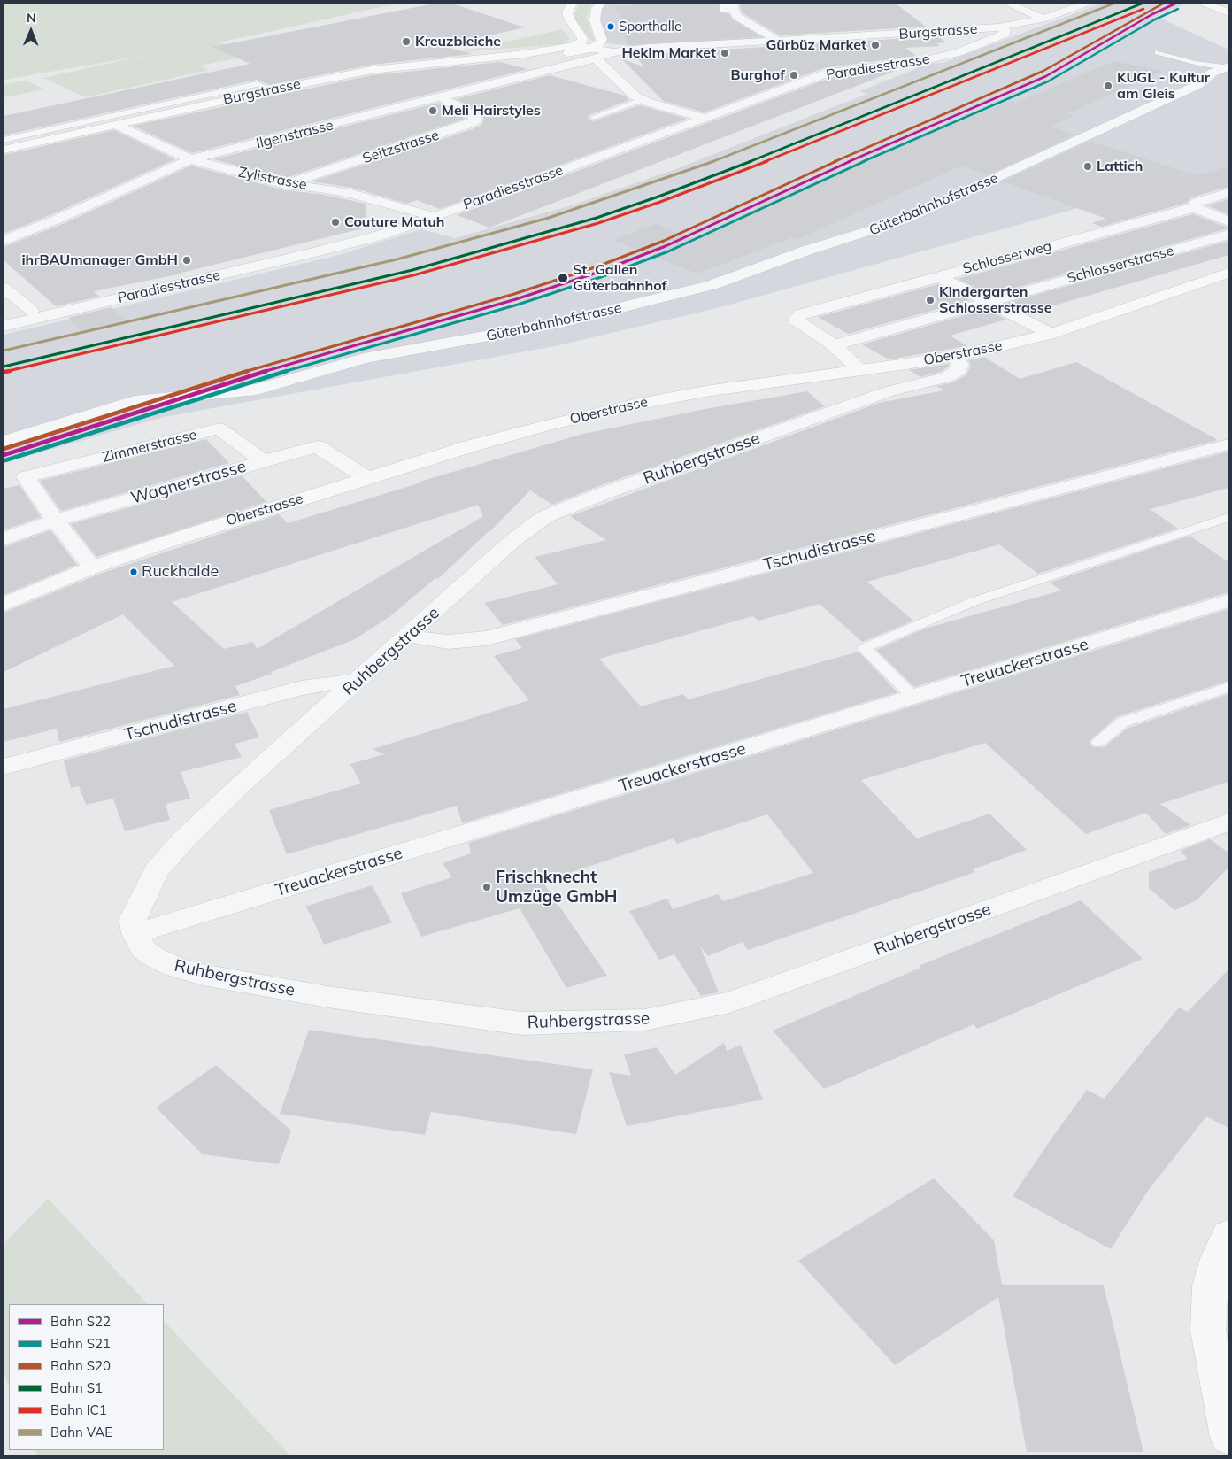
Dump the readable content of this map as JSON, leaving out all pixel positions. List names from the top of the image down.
{
  "streets": {
    "main road": ["Burgstrasse", "Oberstrasse"],
    "street": [
      "Paradiesstrasse",
      "Ilgenstrasse",
      "Seitzstrasse",
      "Zylistrasse",
      "Güterbahnhofstrasse",
      "Schlosserweg",
      "Schlosserstrasse",
      "Zimmerstrasse",
      "Ruhbergstrasse",
      "Wagnerstrasse",
      "Tschudistrasse",
      "Treuackerstrasse"
    ]
  },
  "crossings": [
    ["Burgstrasse", "Paradiesstrasse"],
    ["Burgstrasse", "Ilgenstrasse"],
    ["Burgstrasse", "Zylistrasse"],
    ["Paradiesstrasse", "Zylistrasse"],
    ["Ilgenstrasse", "Seitzstrasse"],
    ["Ilgenstrasse", "Zylistrasse"],
    ["Seitzstrasse", "Zylistrasse"],
    ["Schlosserweg", "Schlosserstrasse"],
    ["Oberstrasse", "Ruhbergstrasse"],
    ["Oberstrasse", "Wagnerstrasse"],
    ["Zimmerstrasse", "Wagnerstrasse"],
    ["Ruhbergstrasse", "Tschudistrasse"],
    ["Ruhbergstrasse", "Treuackerstrasse"]
  ],
  "places": [
    "Sporthalle",
    "Kreuzbleiche",
    "Gürbüz Market",
    "Hekim Market",
    "Burghof",
    "KUGL - Kultur am Gleis",
    "Meli Hairstyles",
    "Lattich",
    "Couture Matuh",
    "ihrBAUmanager GmbH",
    "St. Gallen Güterbahnhof",
    "Kindergarten Schlosserstrasse",
    "Ruckhalde",
    "Frischknecht Umzüge GmbH"
  ],
  "lines": [
    "rail line S22",
    "rail line S20",
    "rail line S1",
    "rail line VAE",
    "rail line S21",
    "rail line IC1"
  ],
  "legend": [
    "Bahn S22",
    "Bahn S21",
    "Bahn S20",
    "Bahn S1",
    "Bahn IC1",
    "Bahn VAE"
  ],
  "north": "top"
}
